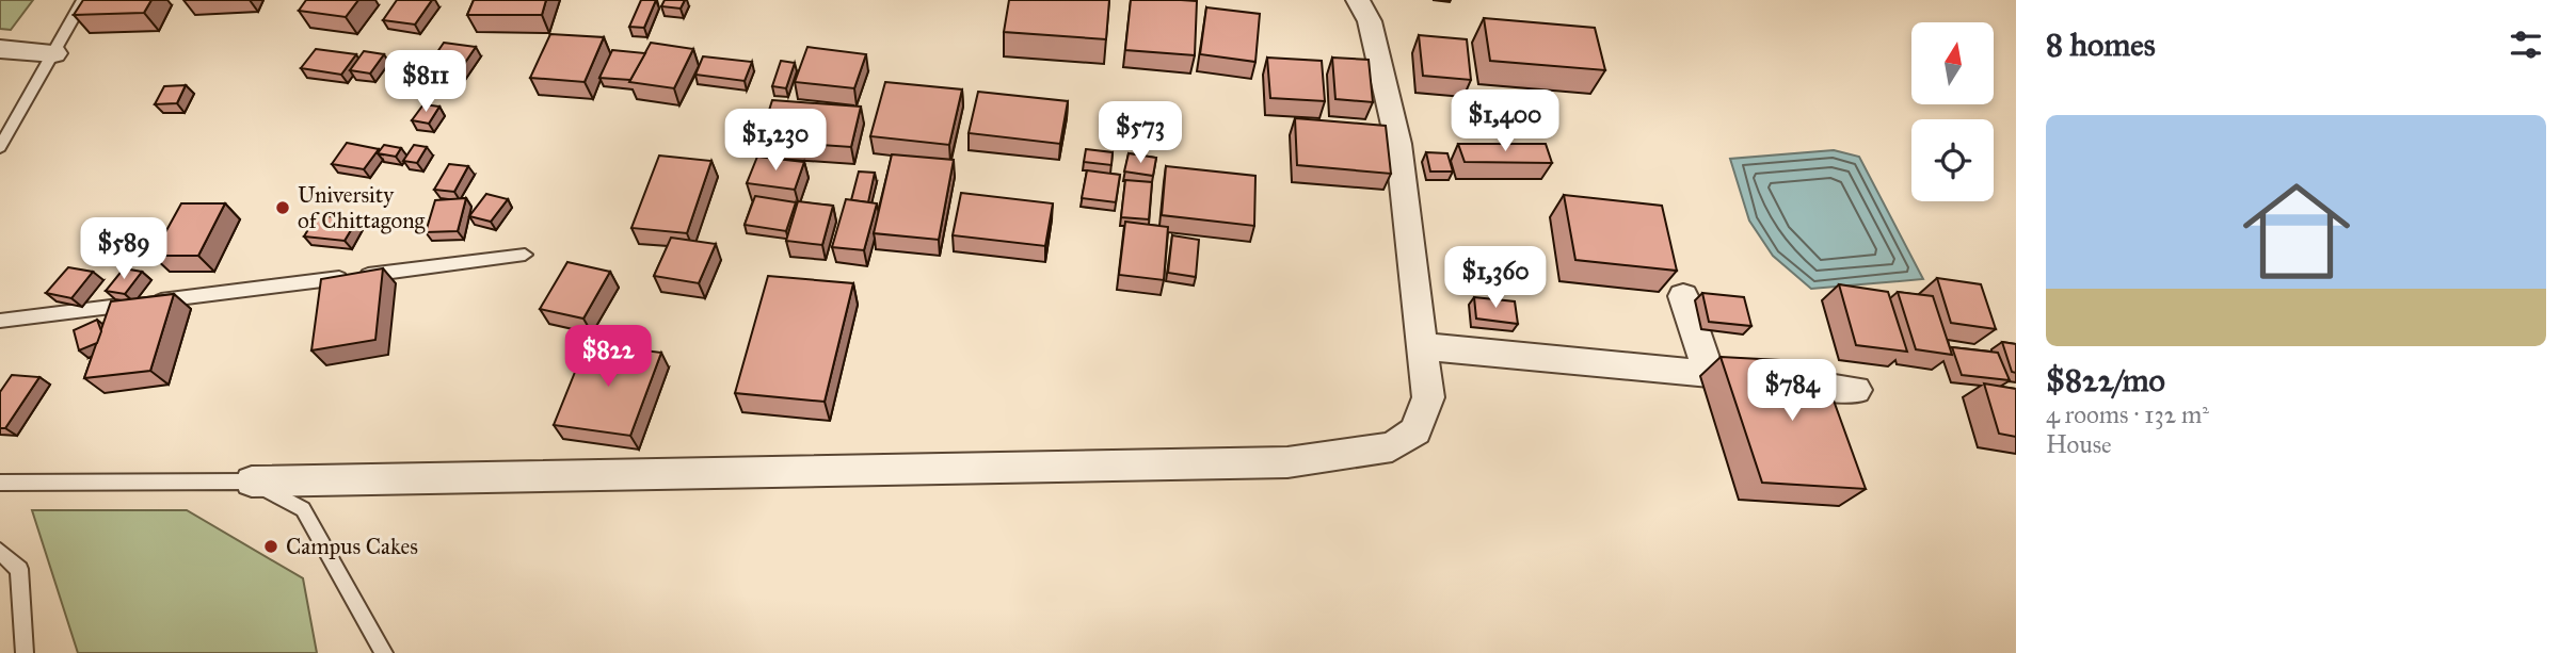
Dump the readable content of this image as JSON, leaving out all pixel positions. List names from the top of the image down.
{
  "places": ["University of Chittagong", "Campus Cakes"],
  "north": "top",
  "page": {
    "heading": "8 homes",
    "price": [
      "$811",
      "$1,400",
      "$573",
      "$1,230",
      "$589",
      "$1,360",
      "$822",
      "$784"
    ],
    "list": [
      {
        "name": "$822/mo",
        "note": "4 rooms · 132 m² · House"
      }
    ]
  }
}
